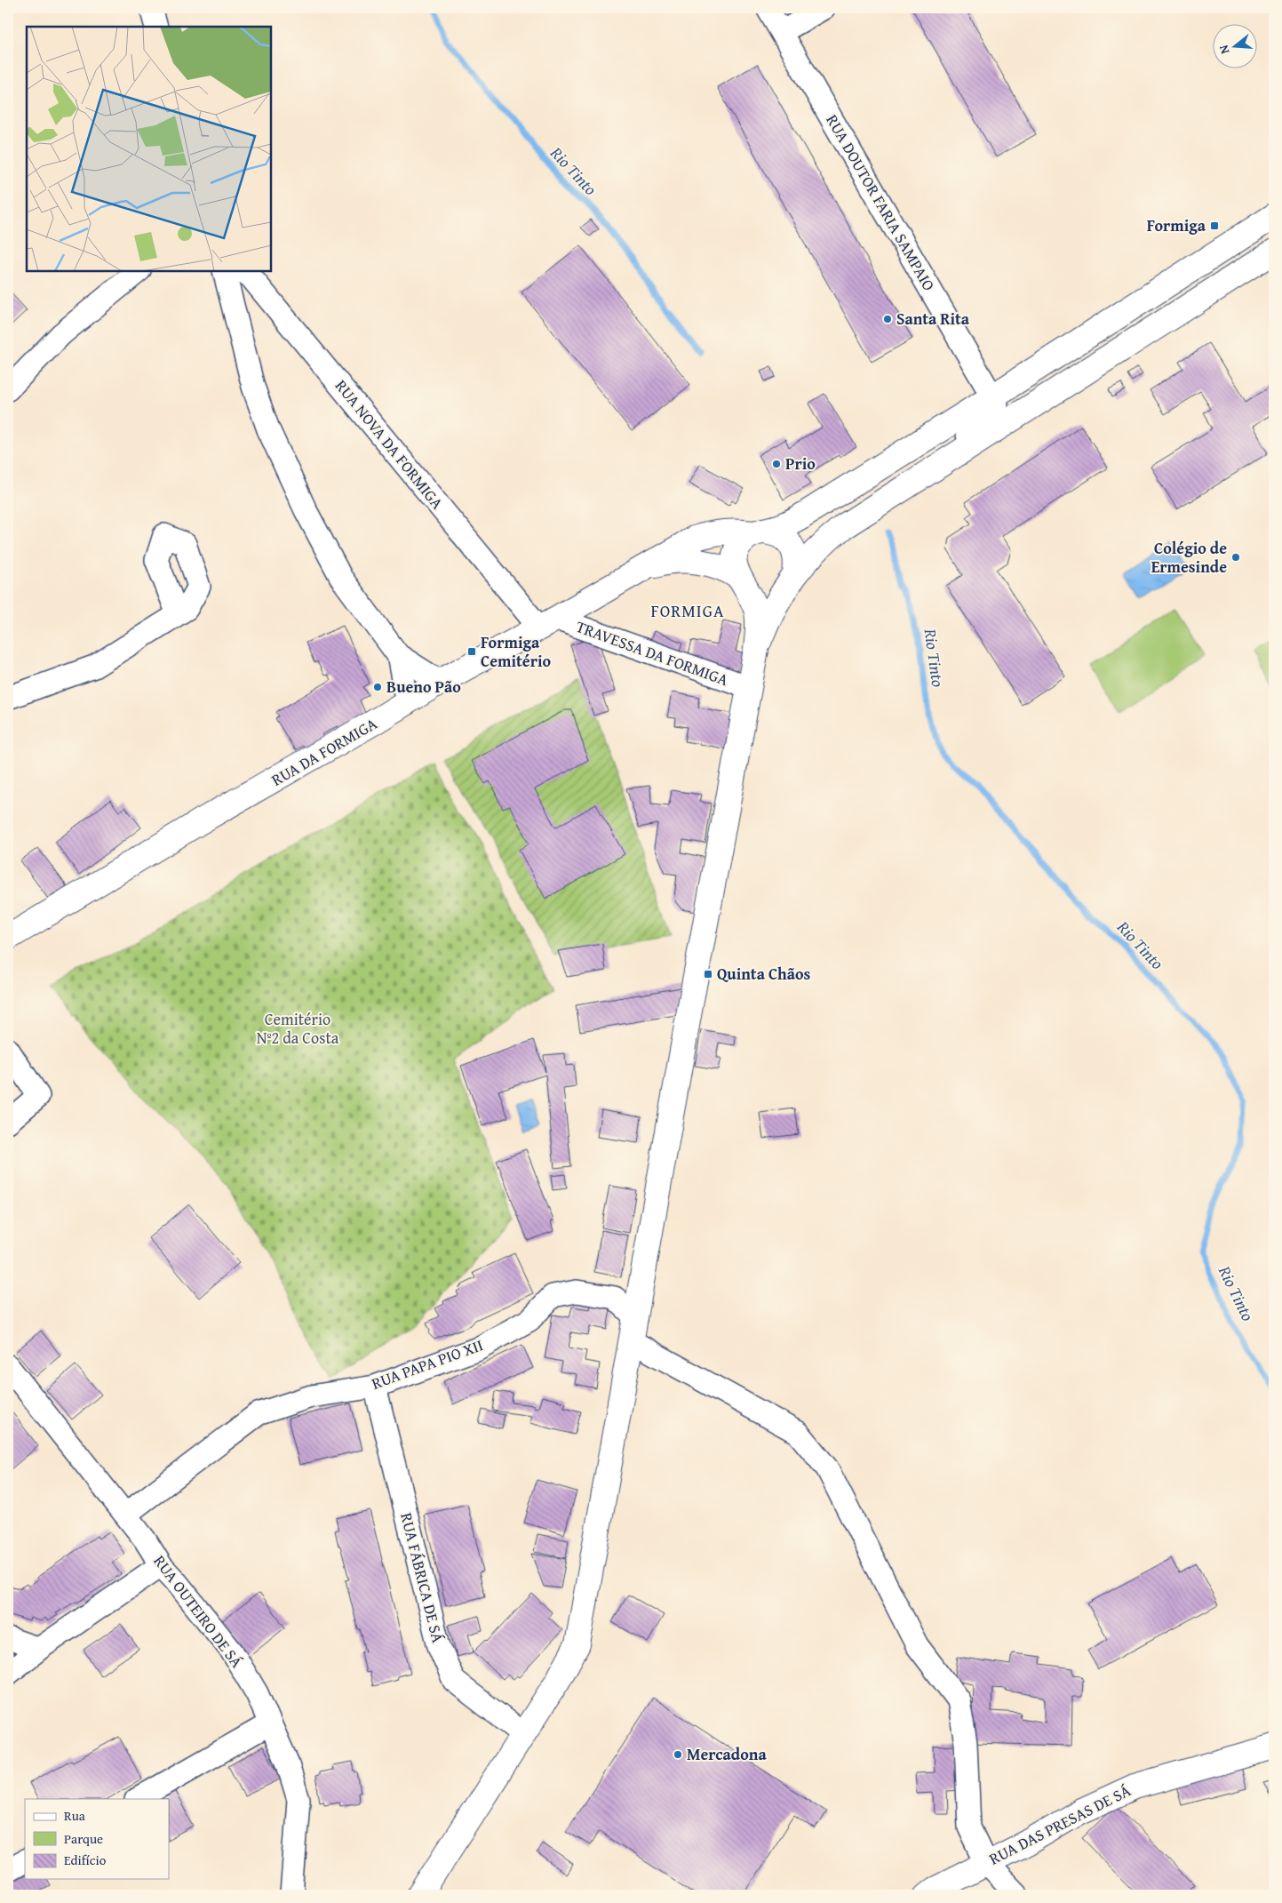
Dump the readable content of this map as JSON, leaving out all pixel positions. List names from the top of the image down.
{
  "streets": {
    "main road": ["RUA DA FORMIGA", "RUA DAS PRESAS DE SÁ"],
    "street": [
      "RUA DOUTOR FARIA SAMPAIO",
      "RUA NOVA DA FORMIGA",
      "TRAVESSA DA FORMIGA",
      "RUA PAPA PIO XII",
      "RUA FÁBRICA DE SÁ",
      "RUA OUTEIRO DE SÁ"
    ]
  },
  "crossings": [
    ["RUA NOVA DA FORMIGA", "TRAVESSA DA FORMIGA"],
    ["RUA NOVA DA FORMIGA", "RUA DA FORMIGA"],
    ["TRAVESSA DA FORMIGA", "RUA DA FORMIGA"],
    ["RUA PAPA PIO XII", "RUA FÁBRICA DE SÁ"],
    ["RUA PAPA PIO XII", "RUA OUTEIRO DE SÁ"]
  ],
  "districts": ["FORMIGA"],
  "water": ["Rio Tinto"],
  "parks": ["Cemitério Nº2 da Costa"],
  "places": {
    "transit": ["Formiga", "Formiga Cemitério", "Quinta Chãos"],
    "other": [
      "Santa Rita",
      "Prio",
      "Colégio de Ermesinde",
      "Bueno Pão",
      "Mercadona"
    ]
  },
  "legend": ["Rua", "Parque", "Edifício"],
  "north": "left"
}
